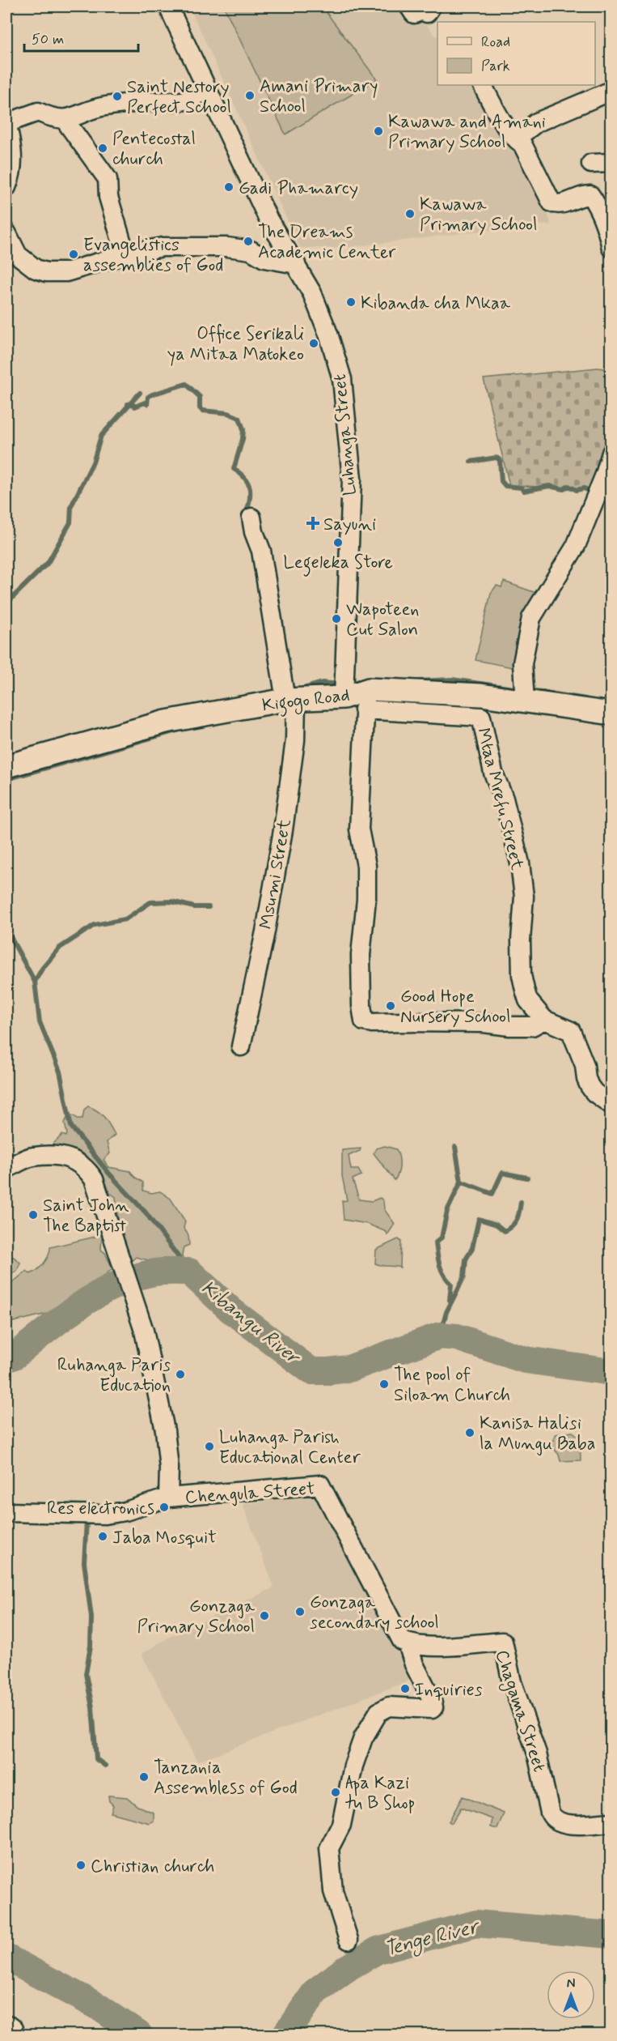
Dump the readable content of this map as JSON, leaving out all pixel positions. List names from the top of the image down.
{
  "streets": {
    "main road": ["Kigogo Road"],
    "street": [
      "Luhanga Street",
      "Mtaa Mrefu Street",
      "Msumi Street",
      "Chengula Street",
      "Chagama Street"
    ]
  },
  "crossings": [
    ["Luhanga Street", "Kigogo Road"],
    ["Kigogo Road", "Mtaa Mrefu Street"],
    ["Kigogo Road", "Msumi Street"],
    ["Chengula Street", "Chagama Street"]
  ],
  "water": ["Kibangu River", "Tenge River"],
  "places": {
    "other": [
      "Amani Primary School",
      "Saint Nestory Perfect School",
      "Kawawa and Amani Primary School",
      "Pentecostal church",
      "Gadi Phamarcy",
      "Kawawa Primary School",
      "The Dreams Academic Center",
      "Evangelistics assemblies of God",
      "Kibanda cha Mkaa",
      "Office Serikali ya Mitaa Matokeo",
      "Legeleka Store",
      "Wapoteen Cut Salon",
      "Good Hope Nursery School",
      "Saint John The Baptist",
      "Ruhanga Paris Education",
      "The pool of Siloam Church",
      "Kanisa Halisi la Mungu Baba",
      "Luhanga Parish Educational Center",
      "Res electronics",
      "Jaba Mosquit",
      "Gonzaga secondary school",
      "Gonzaga Primary School",
      "Inquiries",
      "Tanzania Assembless of God",
      "Apa Kazi tu B Shop",
      "Christian church"
    ],
    "health": ["Sayuni"]
  },
  "legend": ["Road", "Park"],
  "scale_bar": "50 m",
  "north": "top"
}
